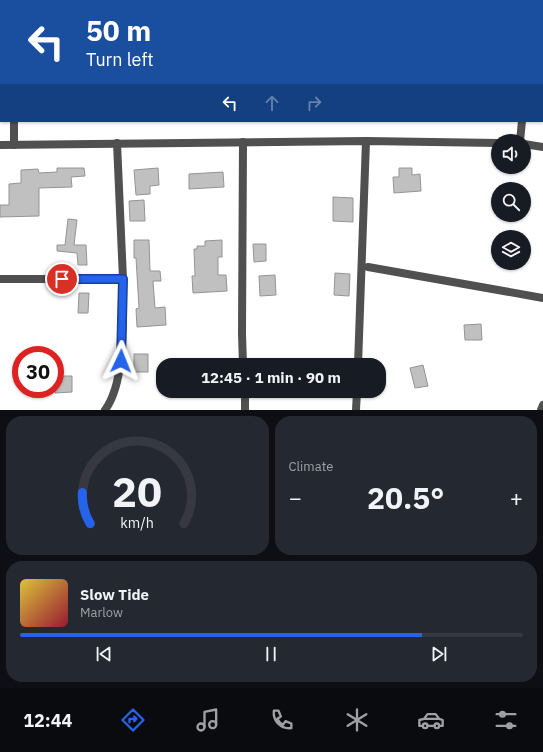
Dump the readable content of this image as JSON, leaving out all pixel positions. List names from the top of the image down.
{
  "page": {
    "turn": ["50 m", "Turn left"],
    "limit": "30",
    "trip": "12:45 · 1 min · 90 m",
    "tile": "Climate",
    "heat": ["−", "20.5°", "+"],
    "song": ["Slow Tide", "Marlow"],
    "tabs": "12:44",
    "gauge": ["20", "km/h"]
  }
}
